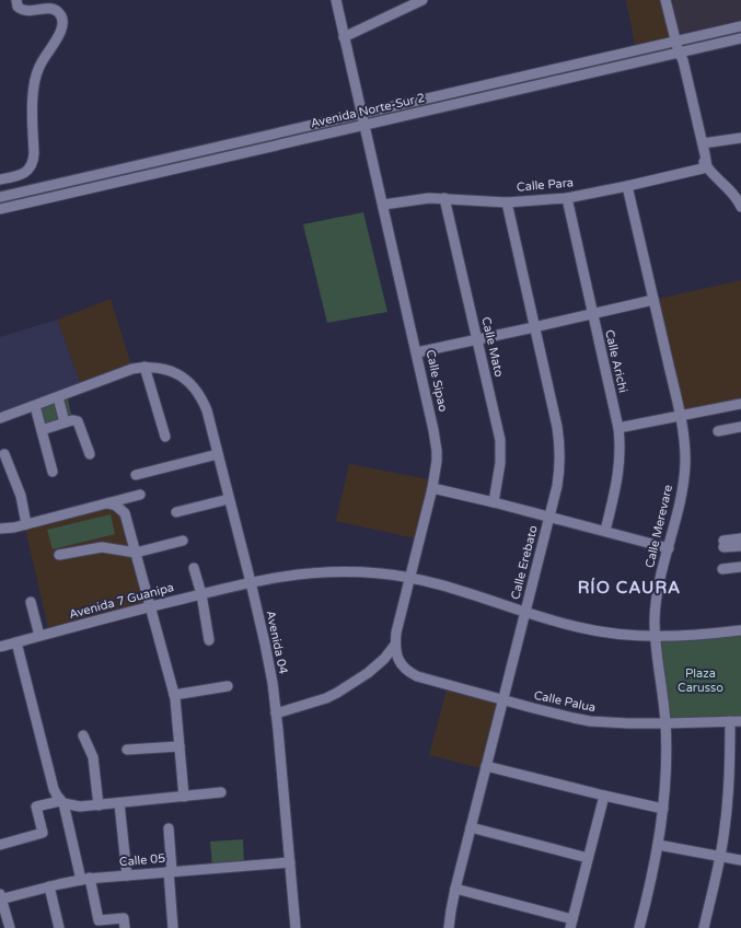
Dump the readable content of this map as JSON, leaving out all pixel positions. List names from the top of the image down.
{
  "streets": {
    "street": [
      "Avenida Norte-Sur 2",
      "Calle Para",
      "Calle Mato",
      "Calle Arichi",
      "Calle Sipao",
      "Calle Merevare",
      "Calle Erebato",
      "Avenida 7 Guanipa",
      "Avenida 04",
      "Calle Palua",
      "Calle 05"
    ]
  },
  "crossings": [
    ["Avenida Norte-Sur 2", "Calle Sipao"],
    ["Calle Para", "Calle Mato"],
    ["Calle Para", "Calle Arichi"],
    ["Calle Para", "Calle Sipao"],
    ["Calle Para", "Calle Merevare"],
    ["Calle Para", "Calle Erebato"],
    ["Calle Sipao", "Avenida 7 Guanipa"],
    ["Calle Sipao", "Calle Palua"],
    ["Calle Merevare", "Avenida 7 Guanipa"],
    ["Calle Merevare", "Calle Palua"],
    ["Calle Erebato", "Avenida 7 Guanipa"],
    ["Calle Erebato", "Calle Palua"],
    ["Avenida 7 Guanipa", "Avenida 04"],
    ["Avenida 04", "Calle 05"]
  ],
  "districts": ["RÍO CAURA"],
  "parks": ["Plaza Carusso"]
}
